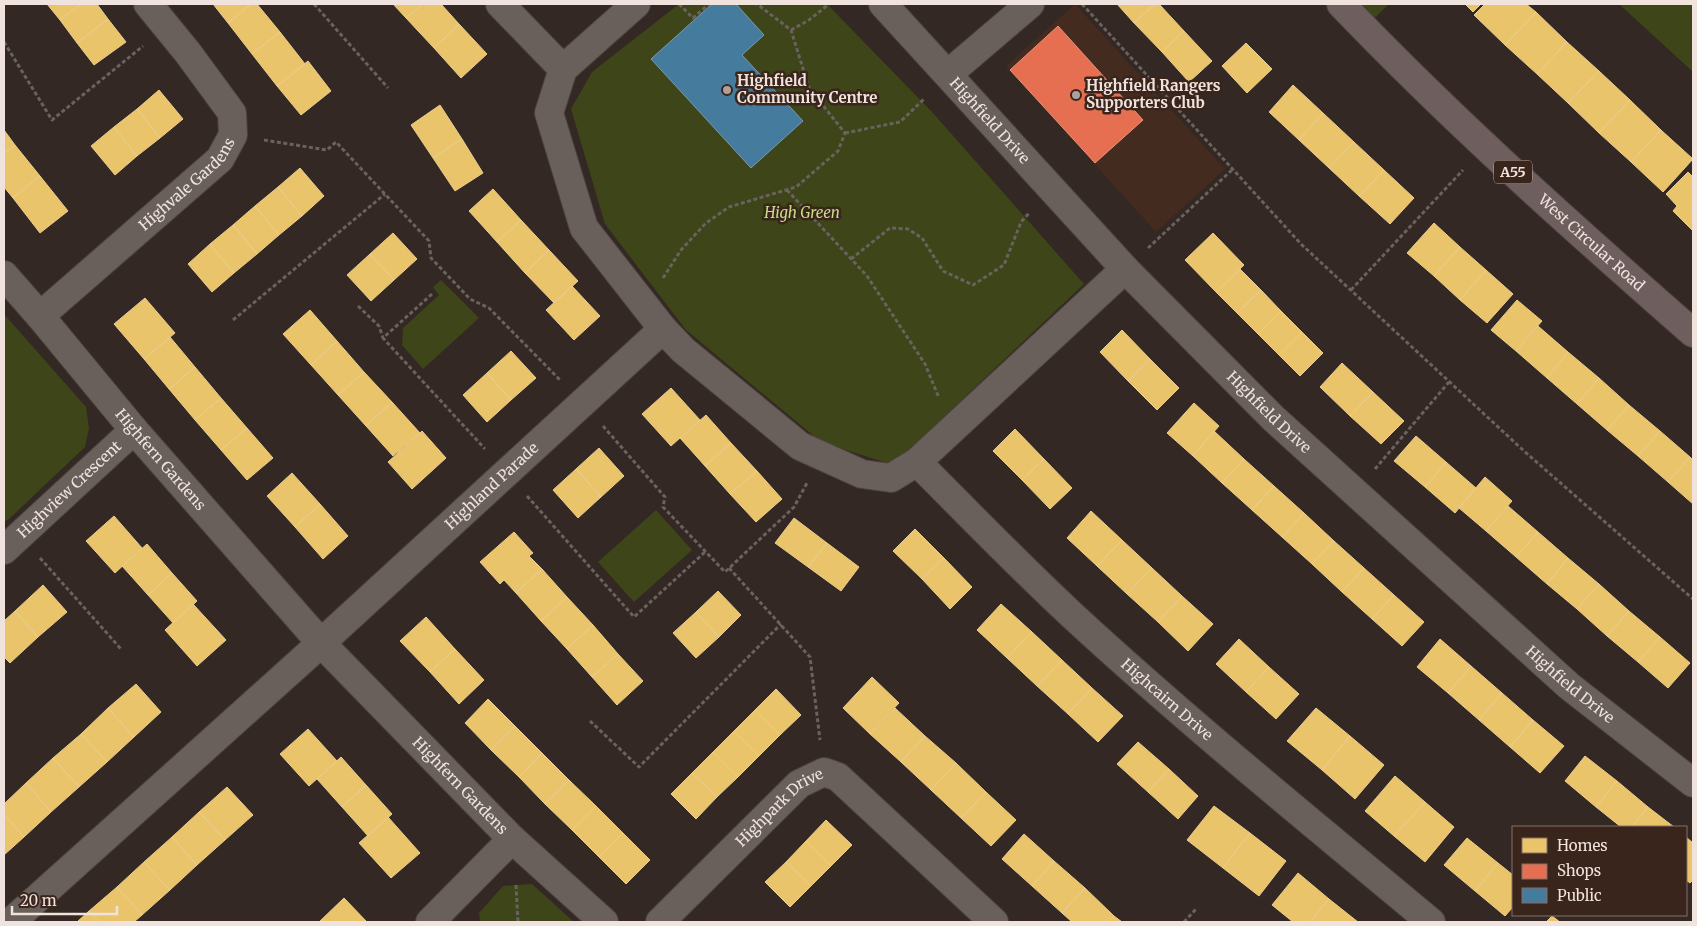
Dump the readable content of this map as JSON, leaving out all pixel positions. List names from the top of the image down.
{
  "streets": {
    "highway": ["A55", "West Circular Road"],
    "street": [
      "Highfield Drive",
      "Highvale Gardens",
      "Highfern Gardens",
      "Highland Parade",
      "Highview Crescent",
      "Highcairn Drive",
      "Highpark Drive"
    ]
  },
  "crossings": [
    ["Highvale Gardens", "Highfern Gardens"],
    ["Highfern Gardens", "Highland Parade"],
    ["Highfern Gardens", "Highview Crescent"]
  ],
  "parks": ["High Green"],
  "places": ["Highfield Community Centre", "Highfield Rangers Supporters Club"],
  "legend": ["Homes", "Shops", "Public"],
  "scale_bar": "20 m"
}
